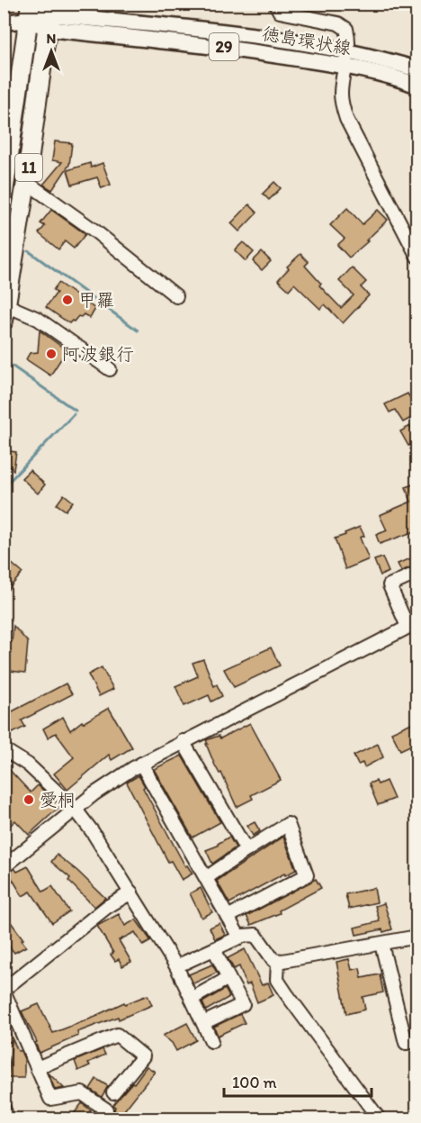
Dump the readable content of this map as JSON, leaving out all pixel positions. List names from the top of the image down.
{
  "streets": {
    "highway": ["11"],
    "main road": ["徳島環状線", "29"]
  },
  "crossings": [
    ["徳島環状線", "11"]
  ],
  "places": ["甲羅", "阿波銀行", "愛桐"],
  "scale_bar": "100 m",
  "north": "top"
}
